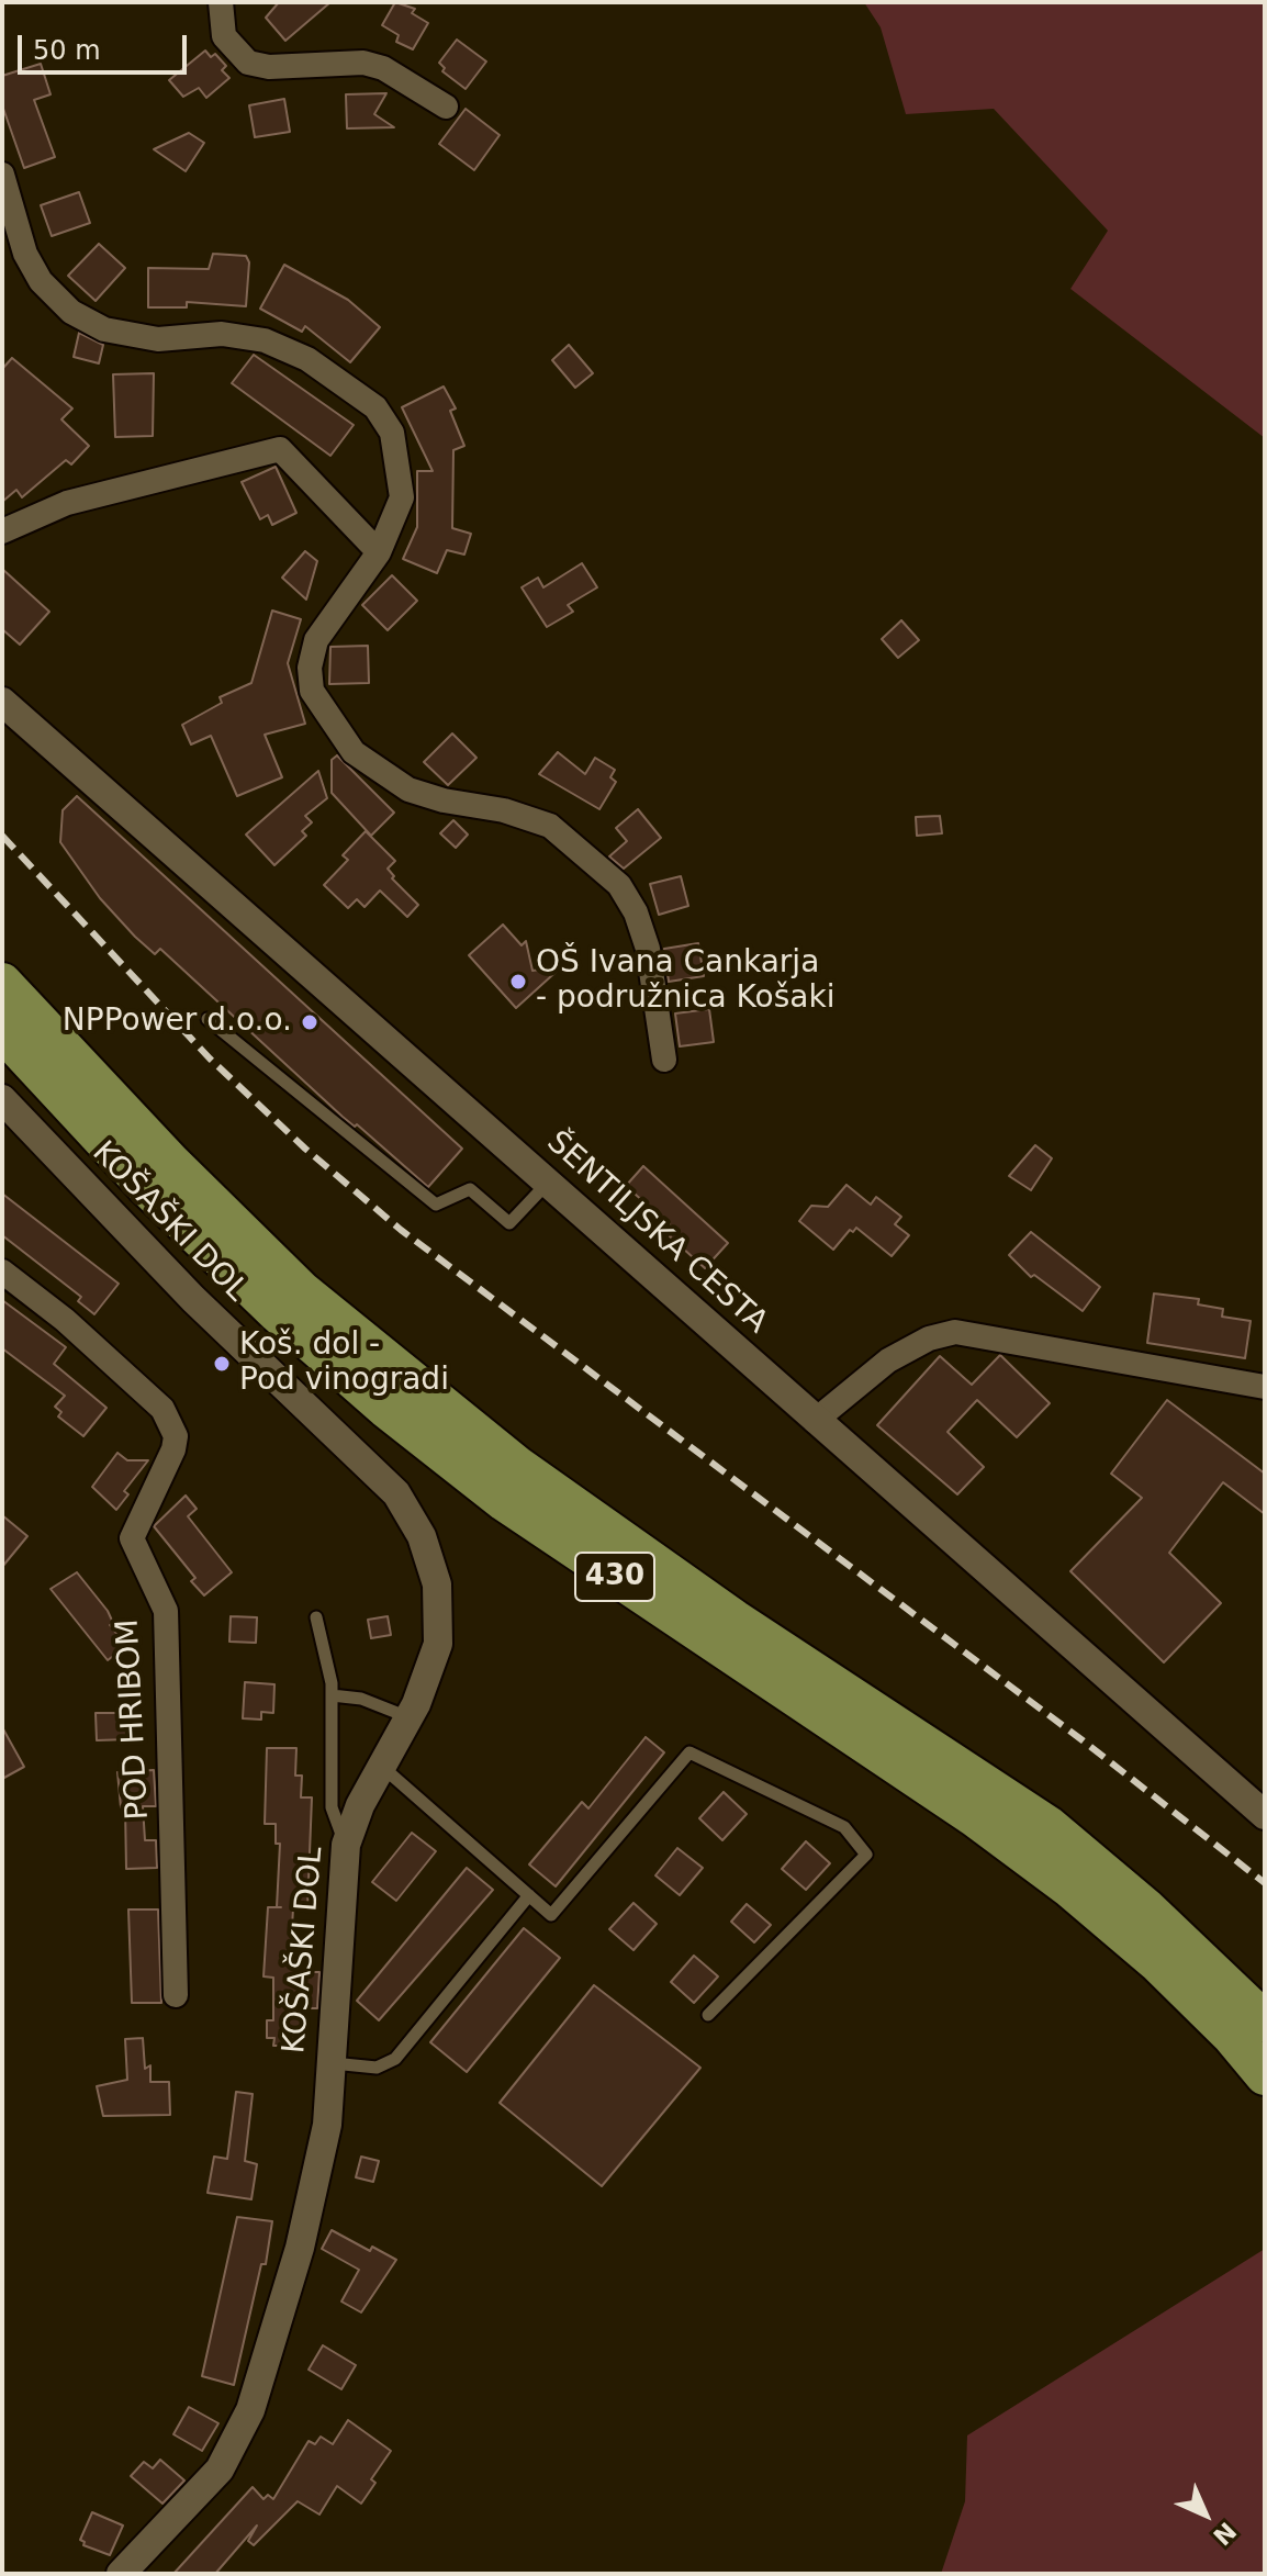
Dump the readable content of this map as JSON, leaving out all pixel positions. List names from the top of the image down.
{
  "streets": {
    "highway": ["430"],
    "street": ["KOŠAŠKI DOL", "ŠENTILJSKA CESTA", "POD HRIBOM"]
  },
  "places": ["OŠ Ivana Cankarja - podružnica Košaki", "NPPower d.o.o.", "Koš. dol - Pod vinogradi"],
  "scale_bar": "50 m",
  "north": "bottom right"
}
